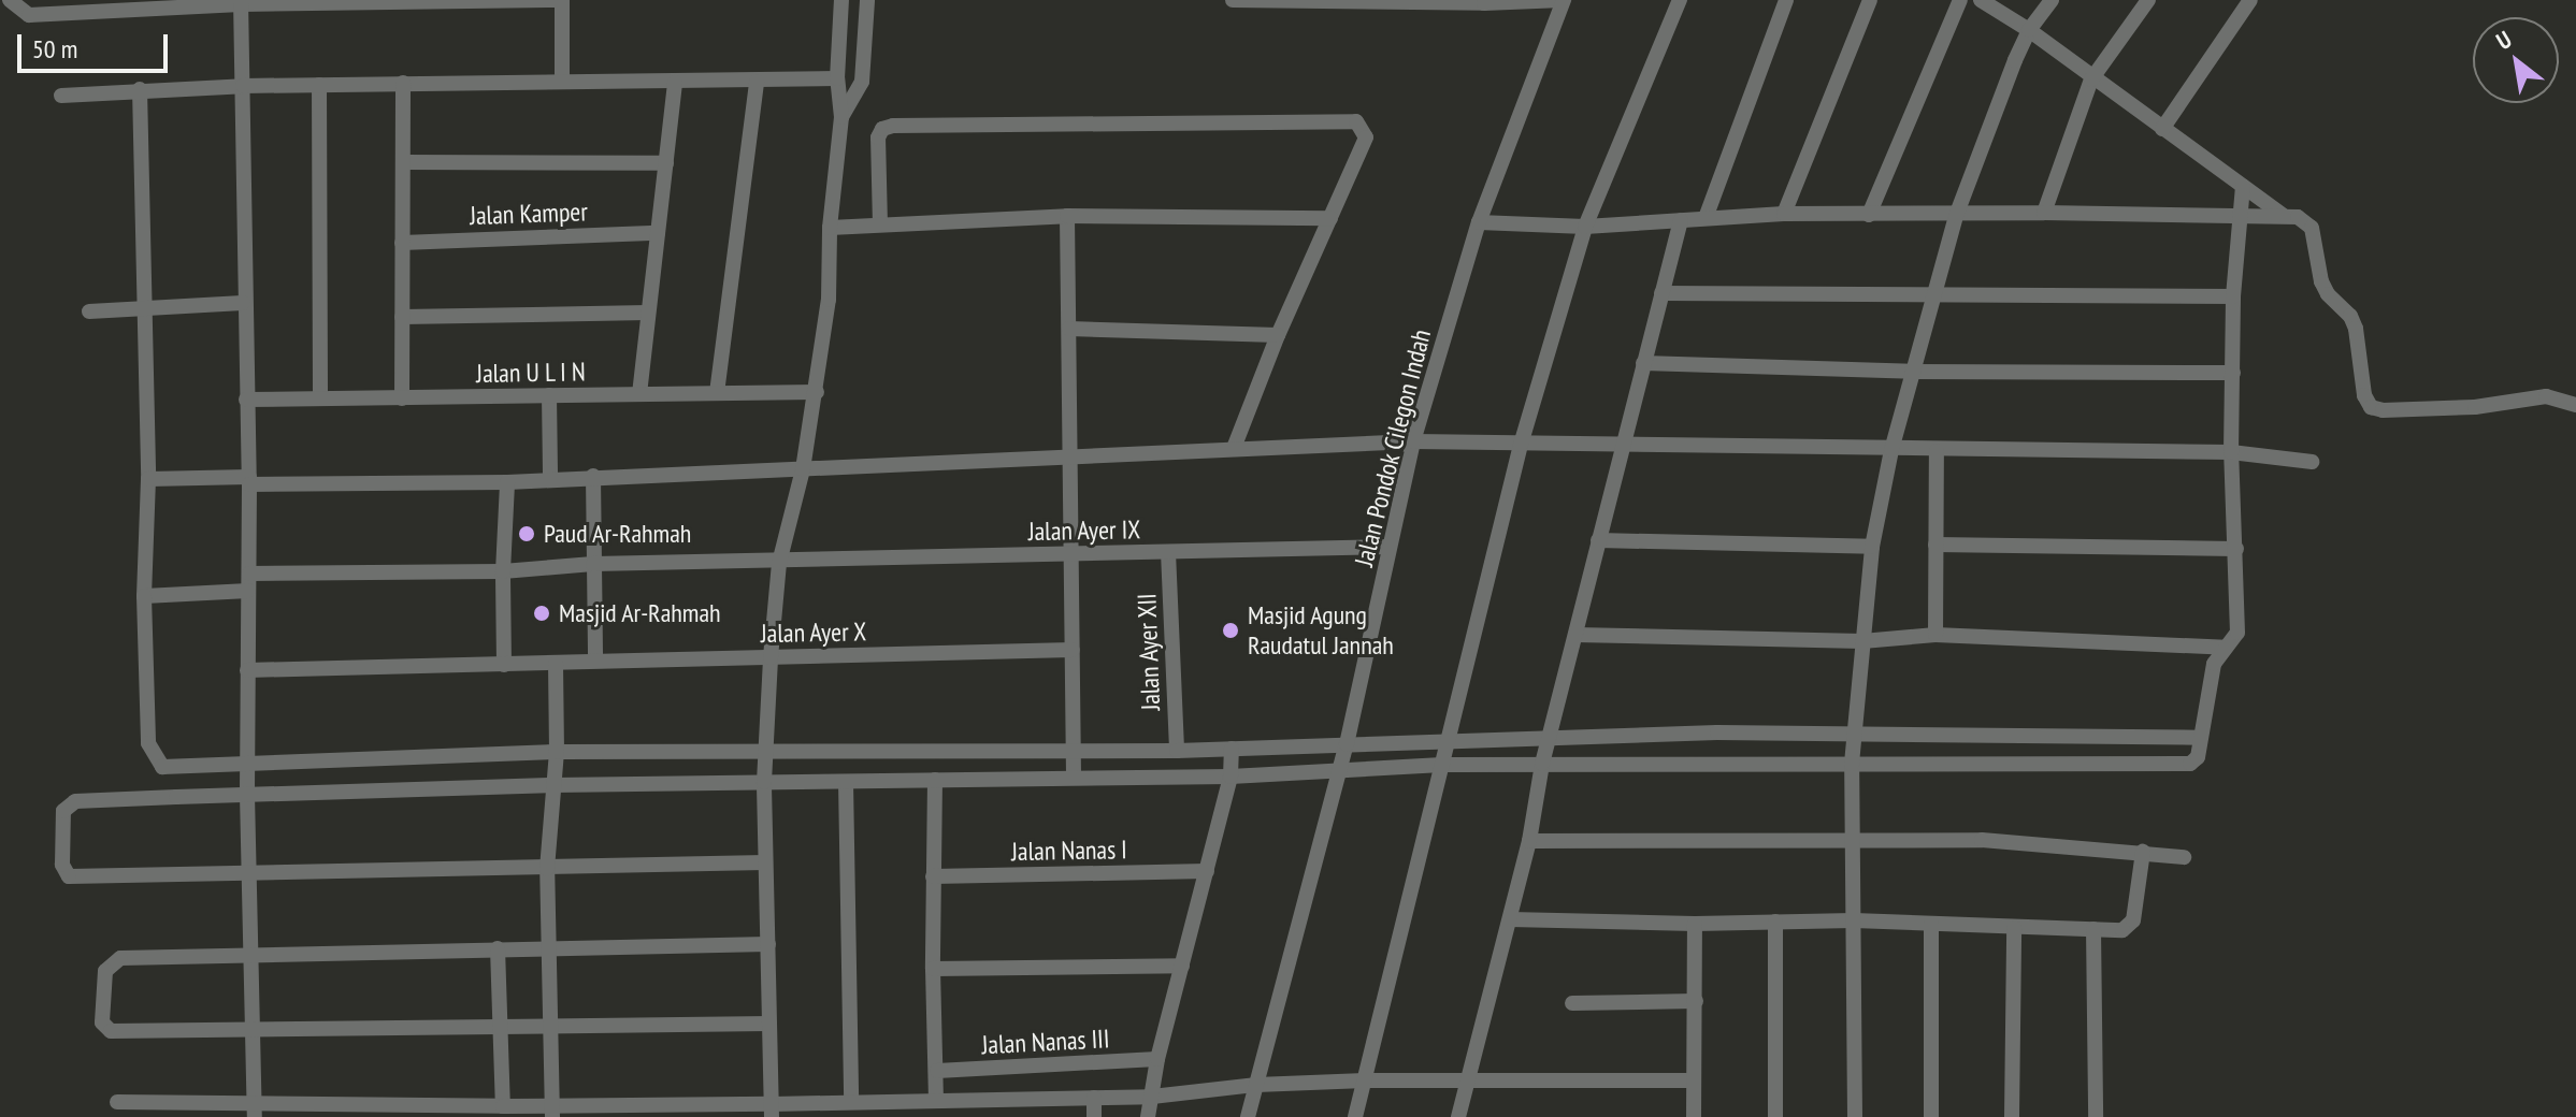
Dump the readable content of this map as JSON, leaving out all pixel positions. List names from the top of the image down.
{
  "streets": {
    "street": [
      "Jalan Kamper",
      "Jalan U L I N",
      "Jalan Pondok Cilegon Indah",
      "Jalan Ayer IX",
      "Jalan Ayer X",
      "Jalan Ayer XII",
      "Jalan Nanas I",
      "Jalan Nanas III"
    ]
  },
  "crossings": [
    ["Jalan Pondok Cilegon Indah", "Jalan Ayer IX"],
    ["Jalan Ayer IX", "Jalan Ayer XII"]
  ],
  "places": ["Paud Ar-Rahmah", "Masjid Ar-Rahmah", "Masjid Agung Raudatul Jannah"],
  "scale_bar": "50 m",
  "north": "top left"
}
